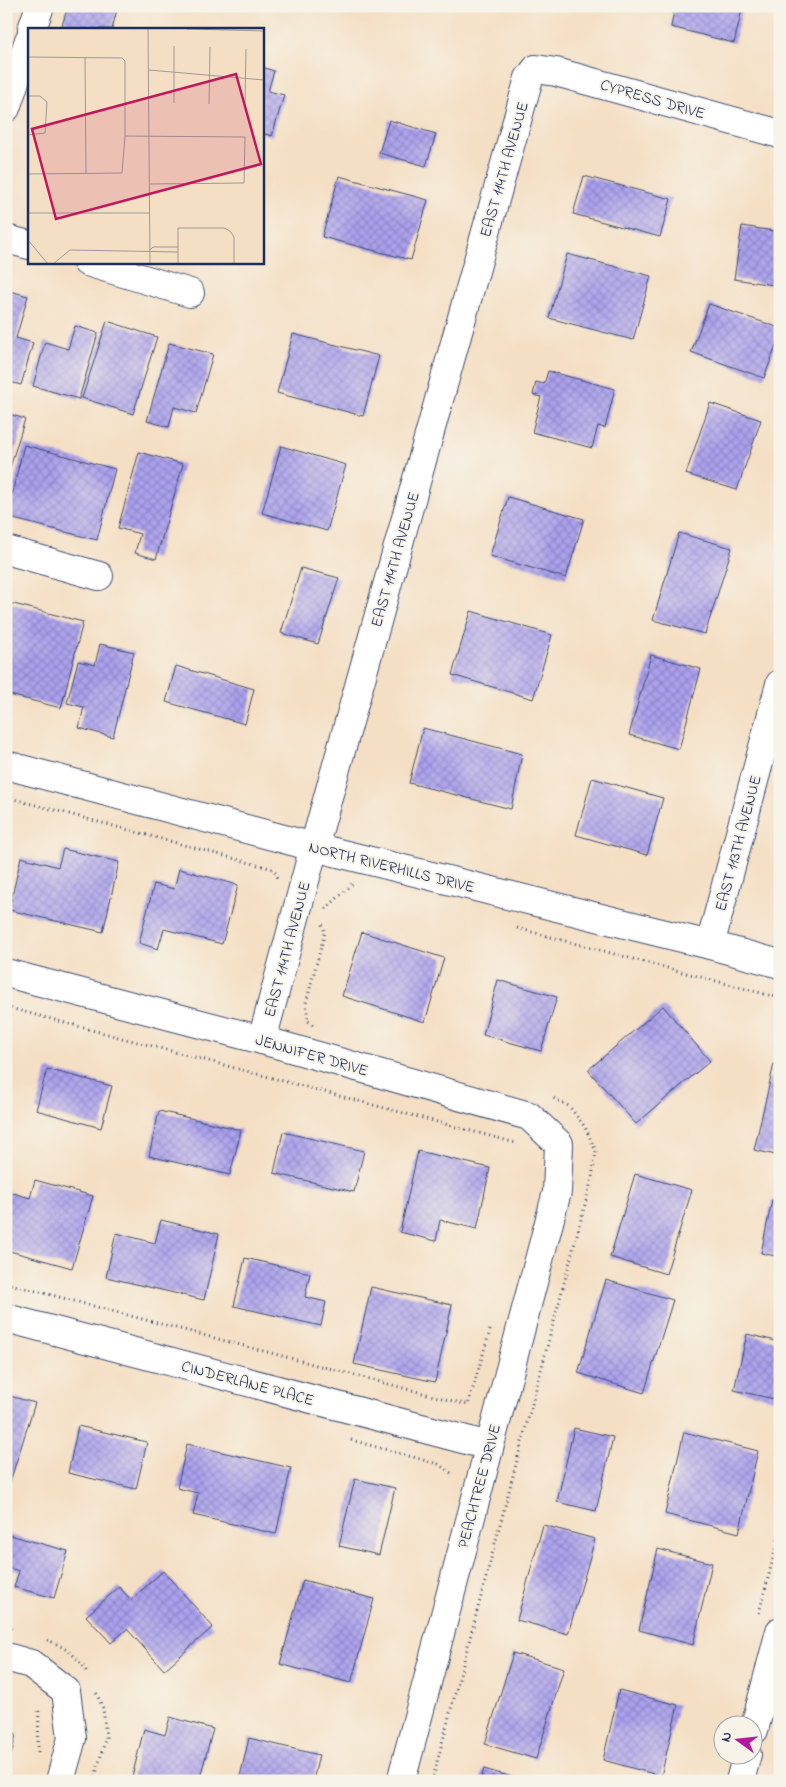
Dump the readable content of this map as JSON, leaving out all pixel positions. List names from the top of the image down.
{
  "streets": {
    "street": [
      "CYPRESS DRIVE",
      "EAST 114TH AVENUE",
      "EAST 113TH AVENUE",
      "NORTH RIVERHILLS DRIVE",
      "JENNIFER DRIVE",
      "CINDERLANE PLACE",
      "PEACHTREE DRIVE"
    ]
  },
  "crossings": [
    ["CYPRESS DRIVE", "EAST 114TH AVENUE"],
    ["EAST 114TH AVENUE", "NORTH RIVERHILLS DRIVE"],
    ["EAST 114TH AVENUE", "JENNIFER DRIVE"],
    ["EAST 113TH AVENUE", "NORTH RIVERHILLS DRIVE"],
    ["JENNIFER DRIVE", "PEACHTREE DRIVE"],
    ["CINDERLANE PLACE", "PEACHTREE DRIVE"]
  ],
  "north": "left"
}
